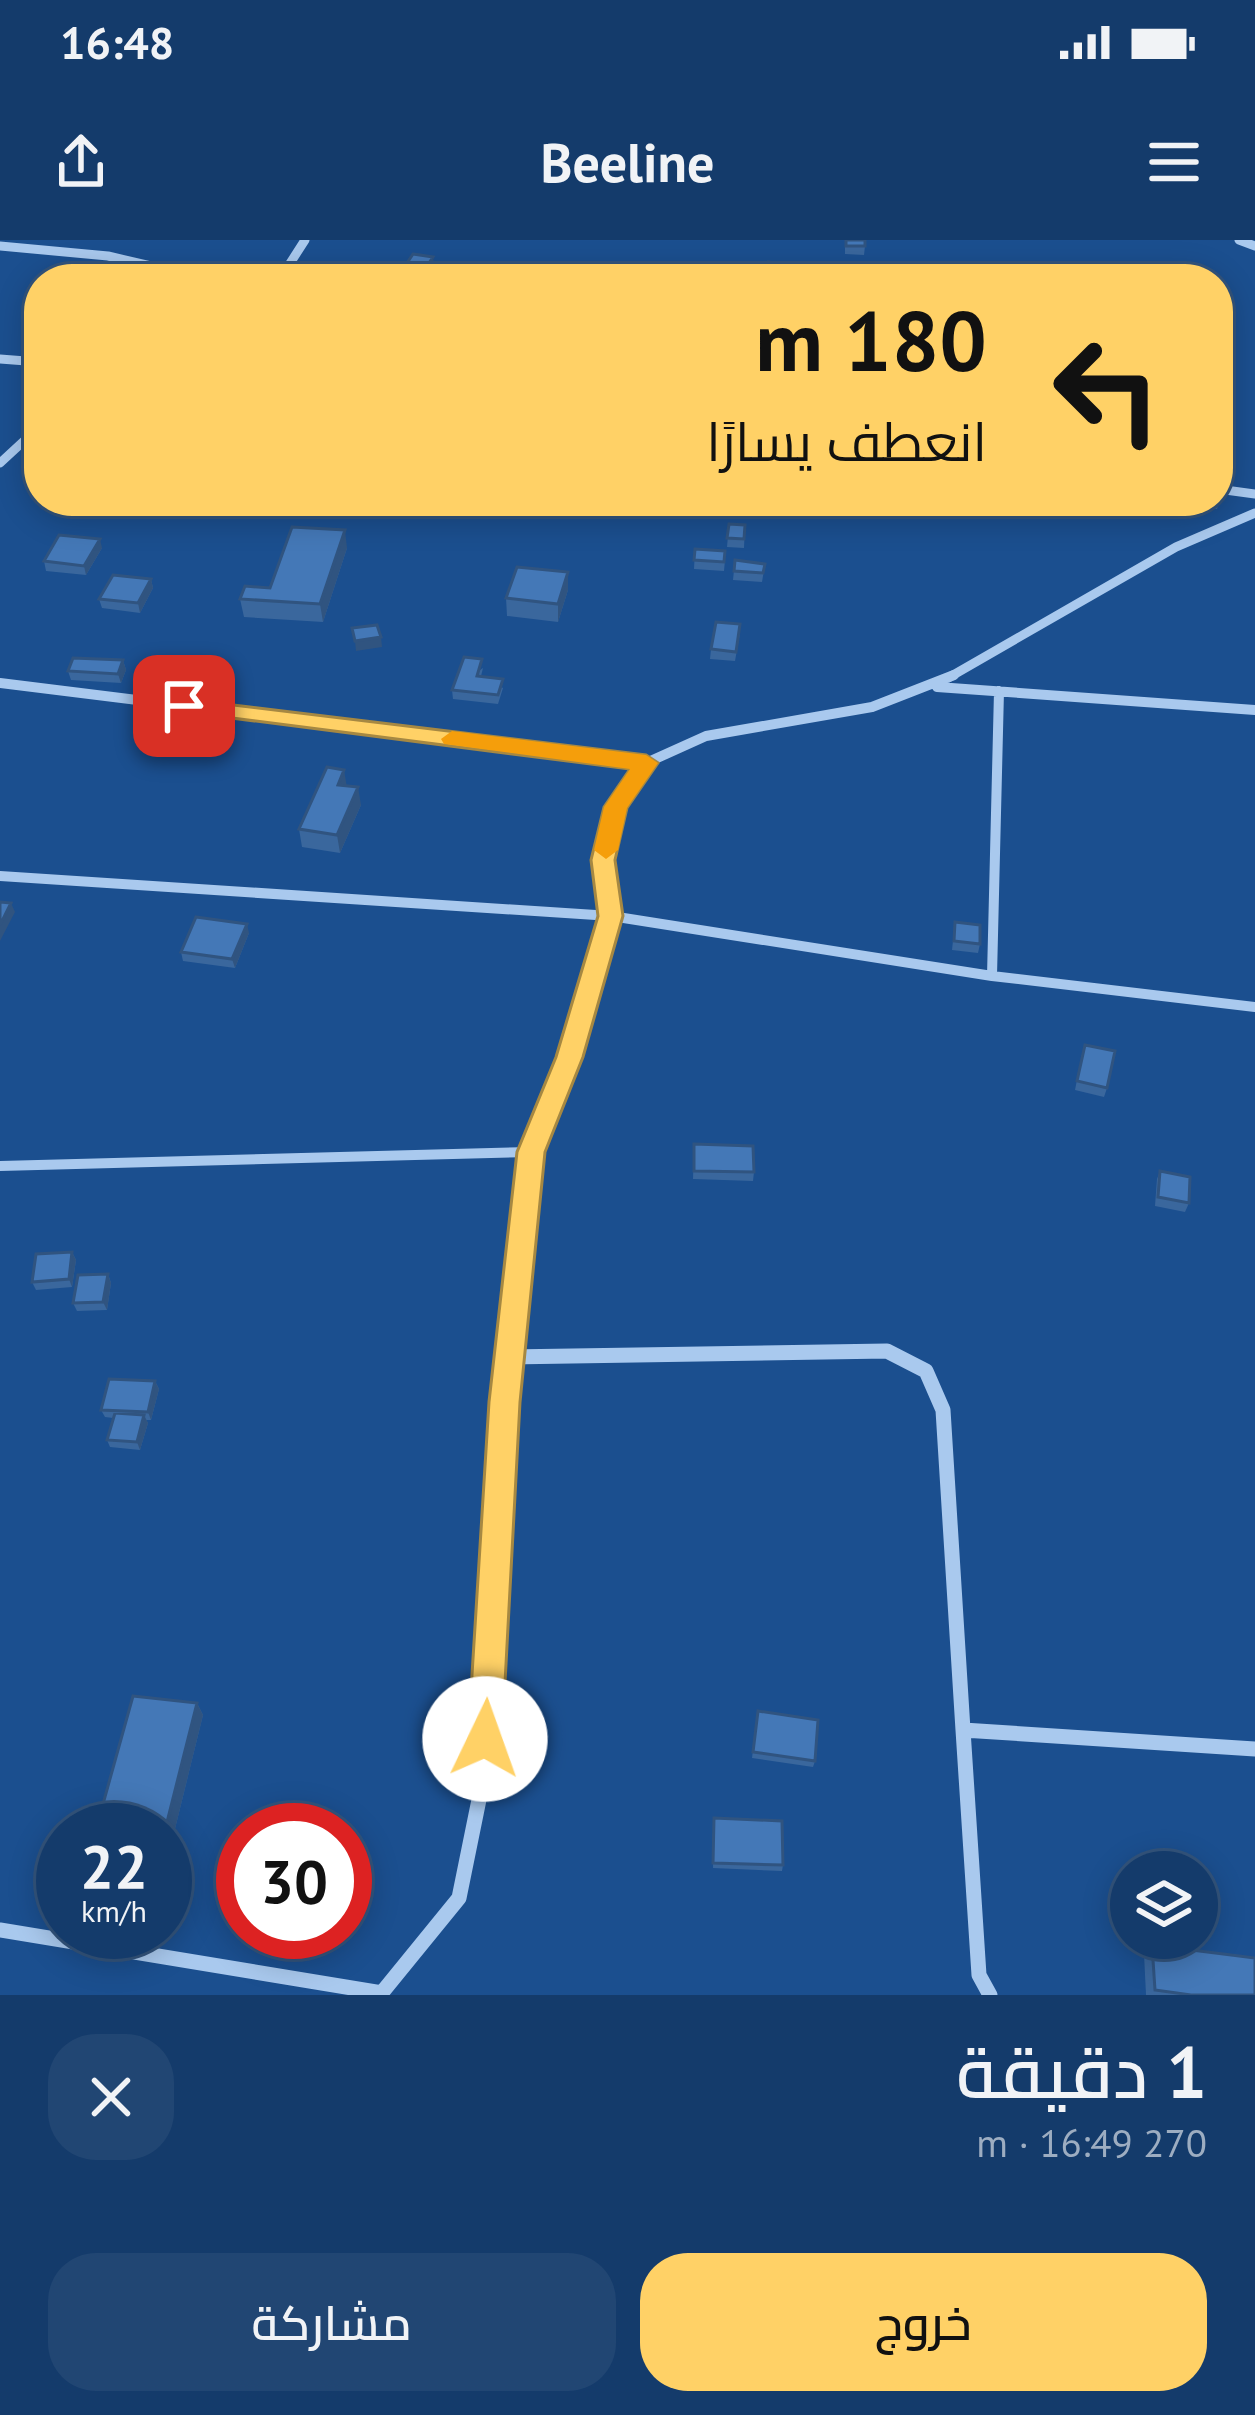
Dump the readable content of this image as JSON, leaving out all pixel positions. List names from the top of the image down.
{
  "page": {
    "status": "16:48",
    "header": "Beeline",
    "turn": ["180 m", "انعطف يسارًا"],
    "speed": "22 km/h",
    "limit": "30",
    "heading": ["1 دقيقة", "270 m · 16:49"],
    "buttons": ["خروج", "مشاركة"]
  }
}
